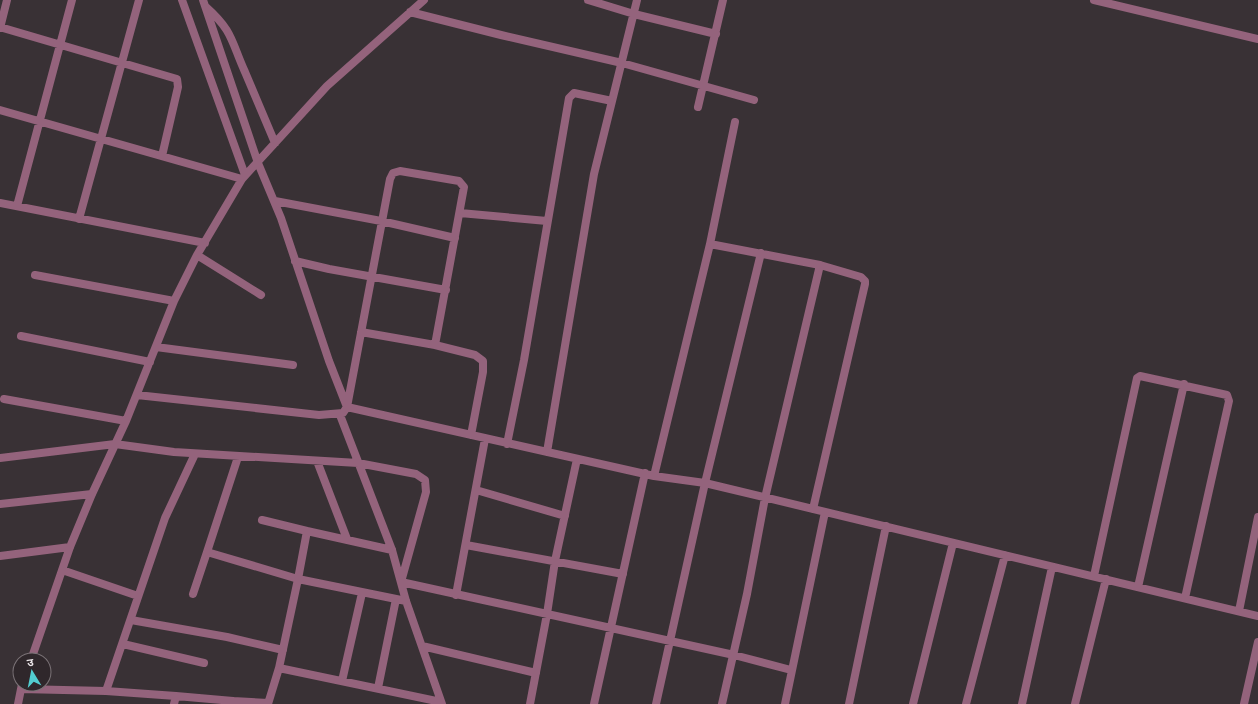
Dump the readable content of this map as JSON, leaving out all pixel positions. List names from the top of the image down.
{
  "north": "top"
}
